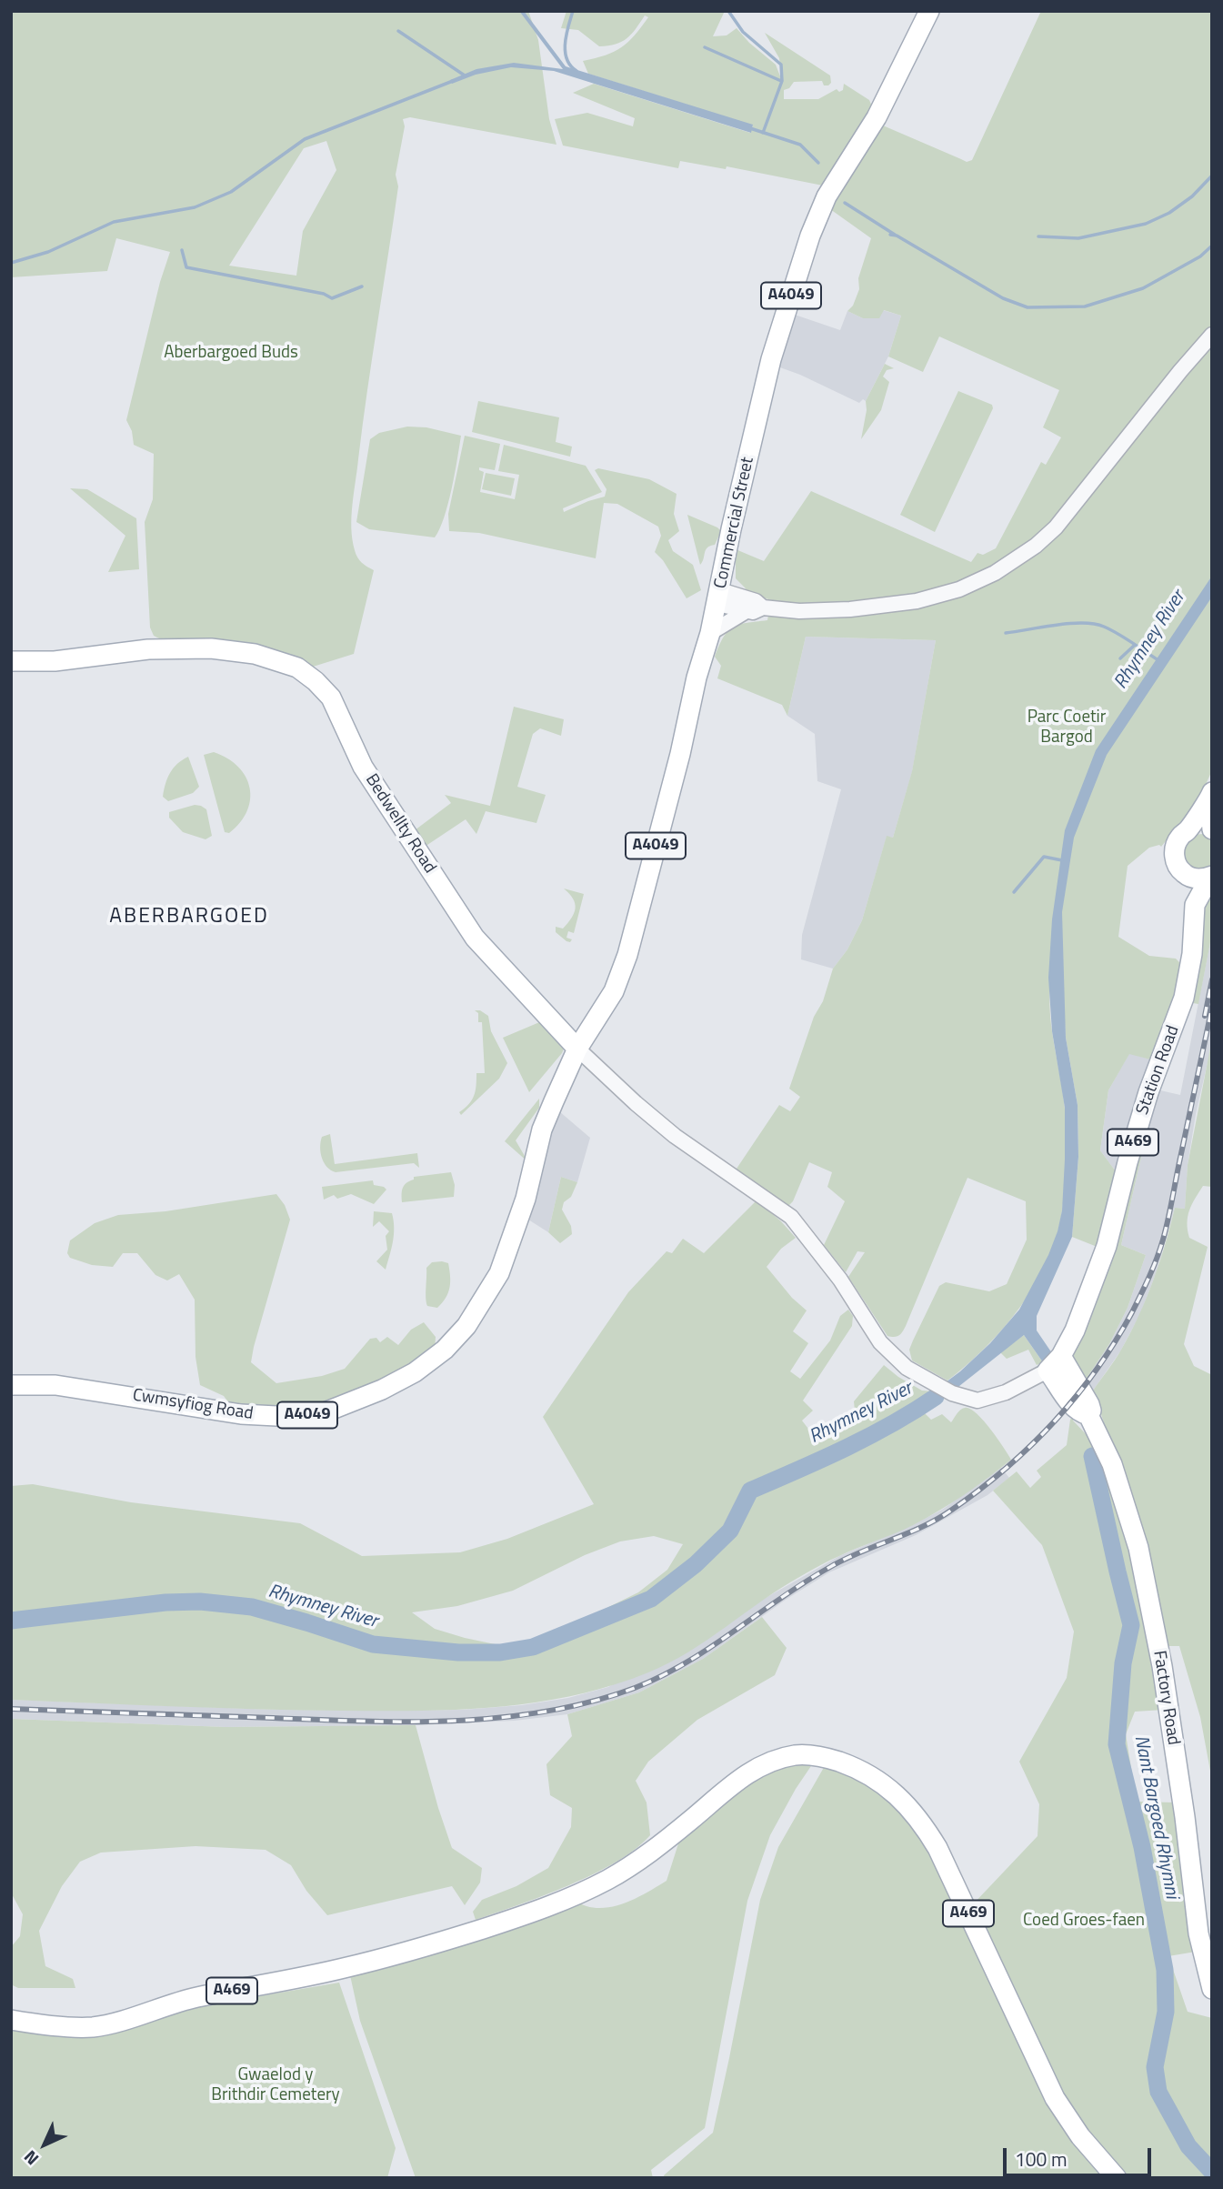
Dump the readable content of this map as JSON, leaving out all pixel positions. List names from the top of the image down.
{
  "streets": {
    "main road": [
      "A4049",
      "Commercial Street",
      "Bedwellty Road",
      "Station Road",
      "A469",
      "Cwmsyfiog Road",
      "Factory Road"
    ]
  },
  "crossings": [
    ["Commercial Street", "Bedwellty Road"],
    ["Commercial Street", "Cwmsyfiog Road"],
    ["Bedwellty Road", "Station Road"],
    ["Bedwellty Road", "Cwmsyfiog Road"],
    ["Bedwellty Road", "Factory Road"],
    ["Station Road", "Factory Road"]
  ],
  "districts": ["ABERBARGOED"],
  "water": ["Rhymney River", "Nant Bargoed Rhymni"],
  "parks": [
    "Aberbargoed Buds",
    "Parc Coetir Bargod",
    "Coed Groes-faen",
    "Gwaelod y Brithdir Cemetery"
  ],
  "scale_bar": "100 m",
  "north": "bottom left"
}
